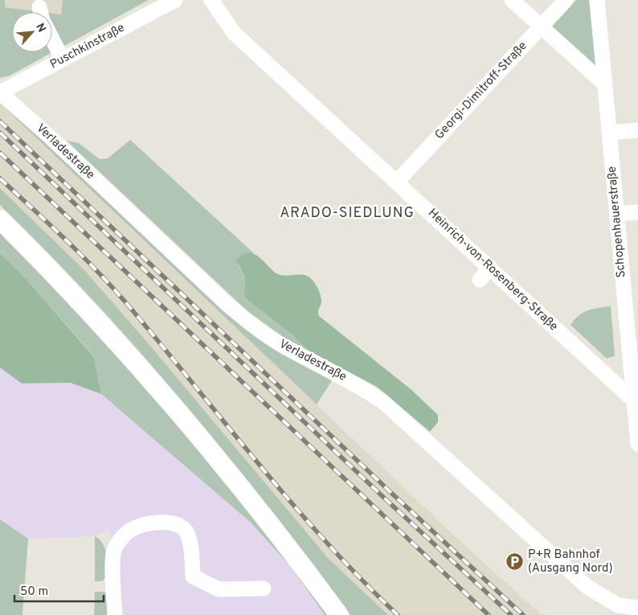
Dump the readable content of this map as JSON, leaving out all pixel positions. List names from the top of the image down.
{
  "streets": {
    "street": [
      "Puschkinstraße",
      "Georgi-Dimitroff-Straße",
      "Verladestraße",
      "Schopenhauerstraße",
      "Heinrich-von-Rosenberg-Straße"
    ]
  },
  "crossings": [
    ["Puschkinstraße", "Verladestraße"],
    ["Georgi-Dimitroff-Straße", "Heinrich-von-Rosenberg-Straße"],
    ["Schopenhauerstraße", "Heinrich-von-Rosenberg-Straße"]
  ],
  "districts": ["ARADO-SIEDLUNG"],
  "places": {
    "parking": ["P+R Bahnhof (Ausgang Nord)"]
  },
  "scale_bar": "50 m",
  "north": "top right"
}
